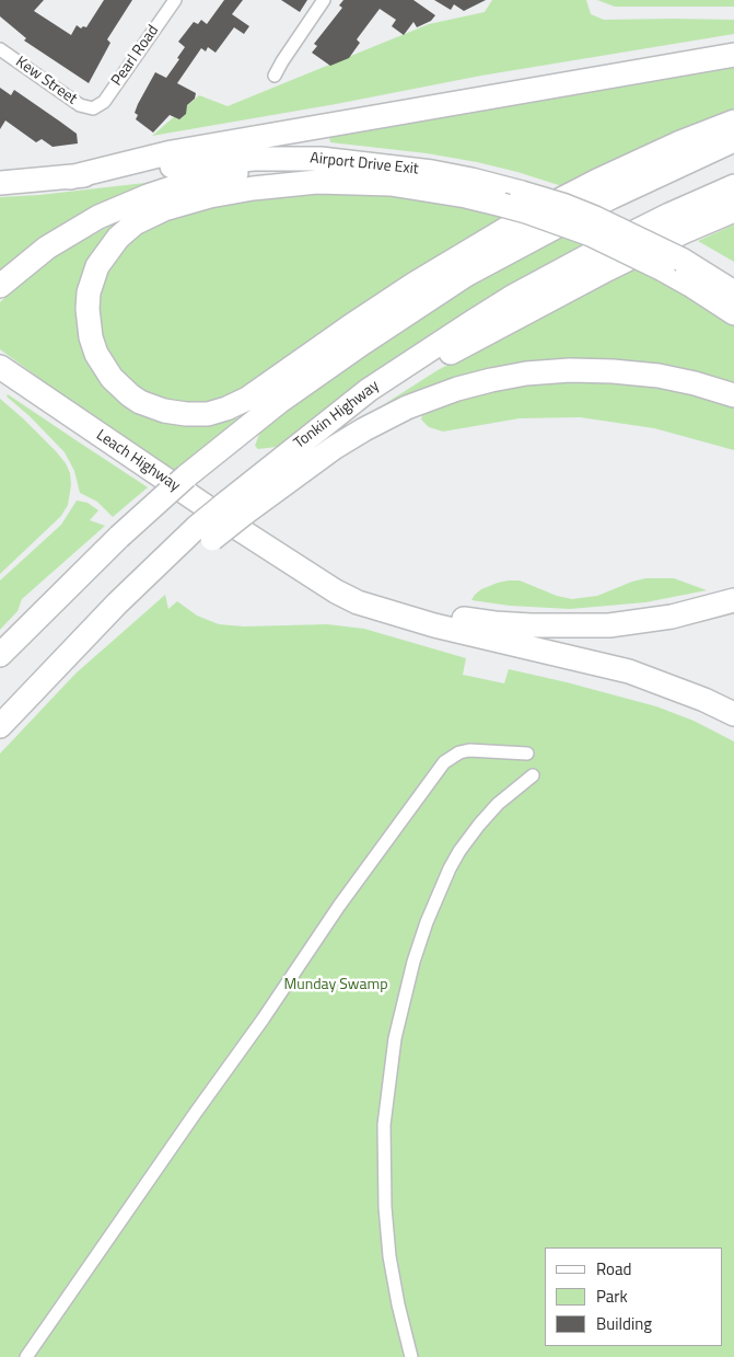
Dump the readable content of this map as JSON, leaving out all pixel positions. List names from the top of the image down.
{
  "streets": {
    "highway": ["Airport Drive Exit", "Tonkin Highway", "Leach Highway"],
    "street": ["Pearl Road", "Kew Street"]
  },
  "crossings": [
    ["Pearl Road", "Kew Street"]
  ],
  "parks": ["Munday Swamp"],
  "legend": ["Road", "Park", "Building"]
}
